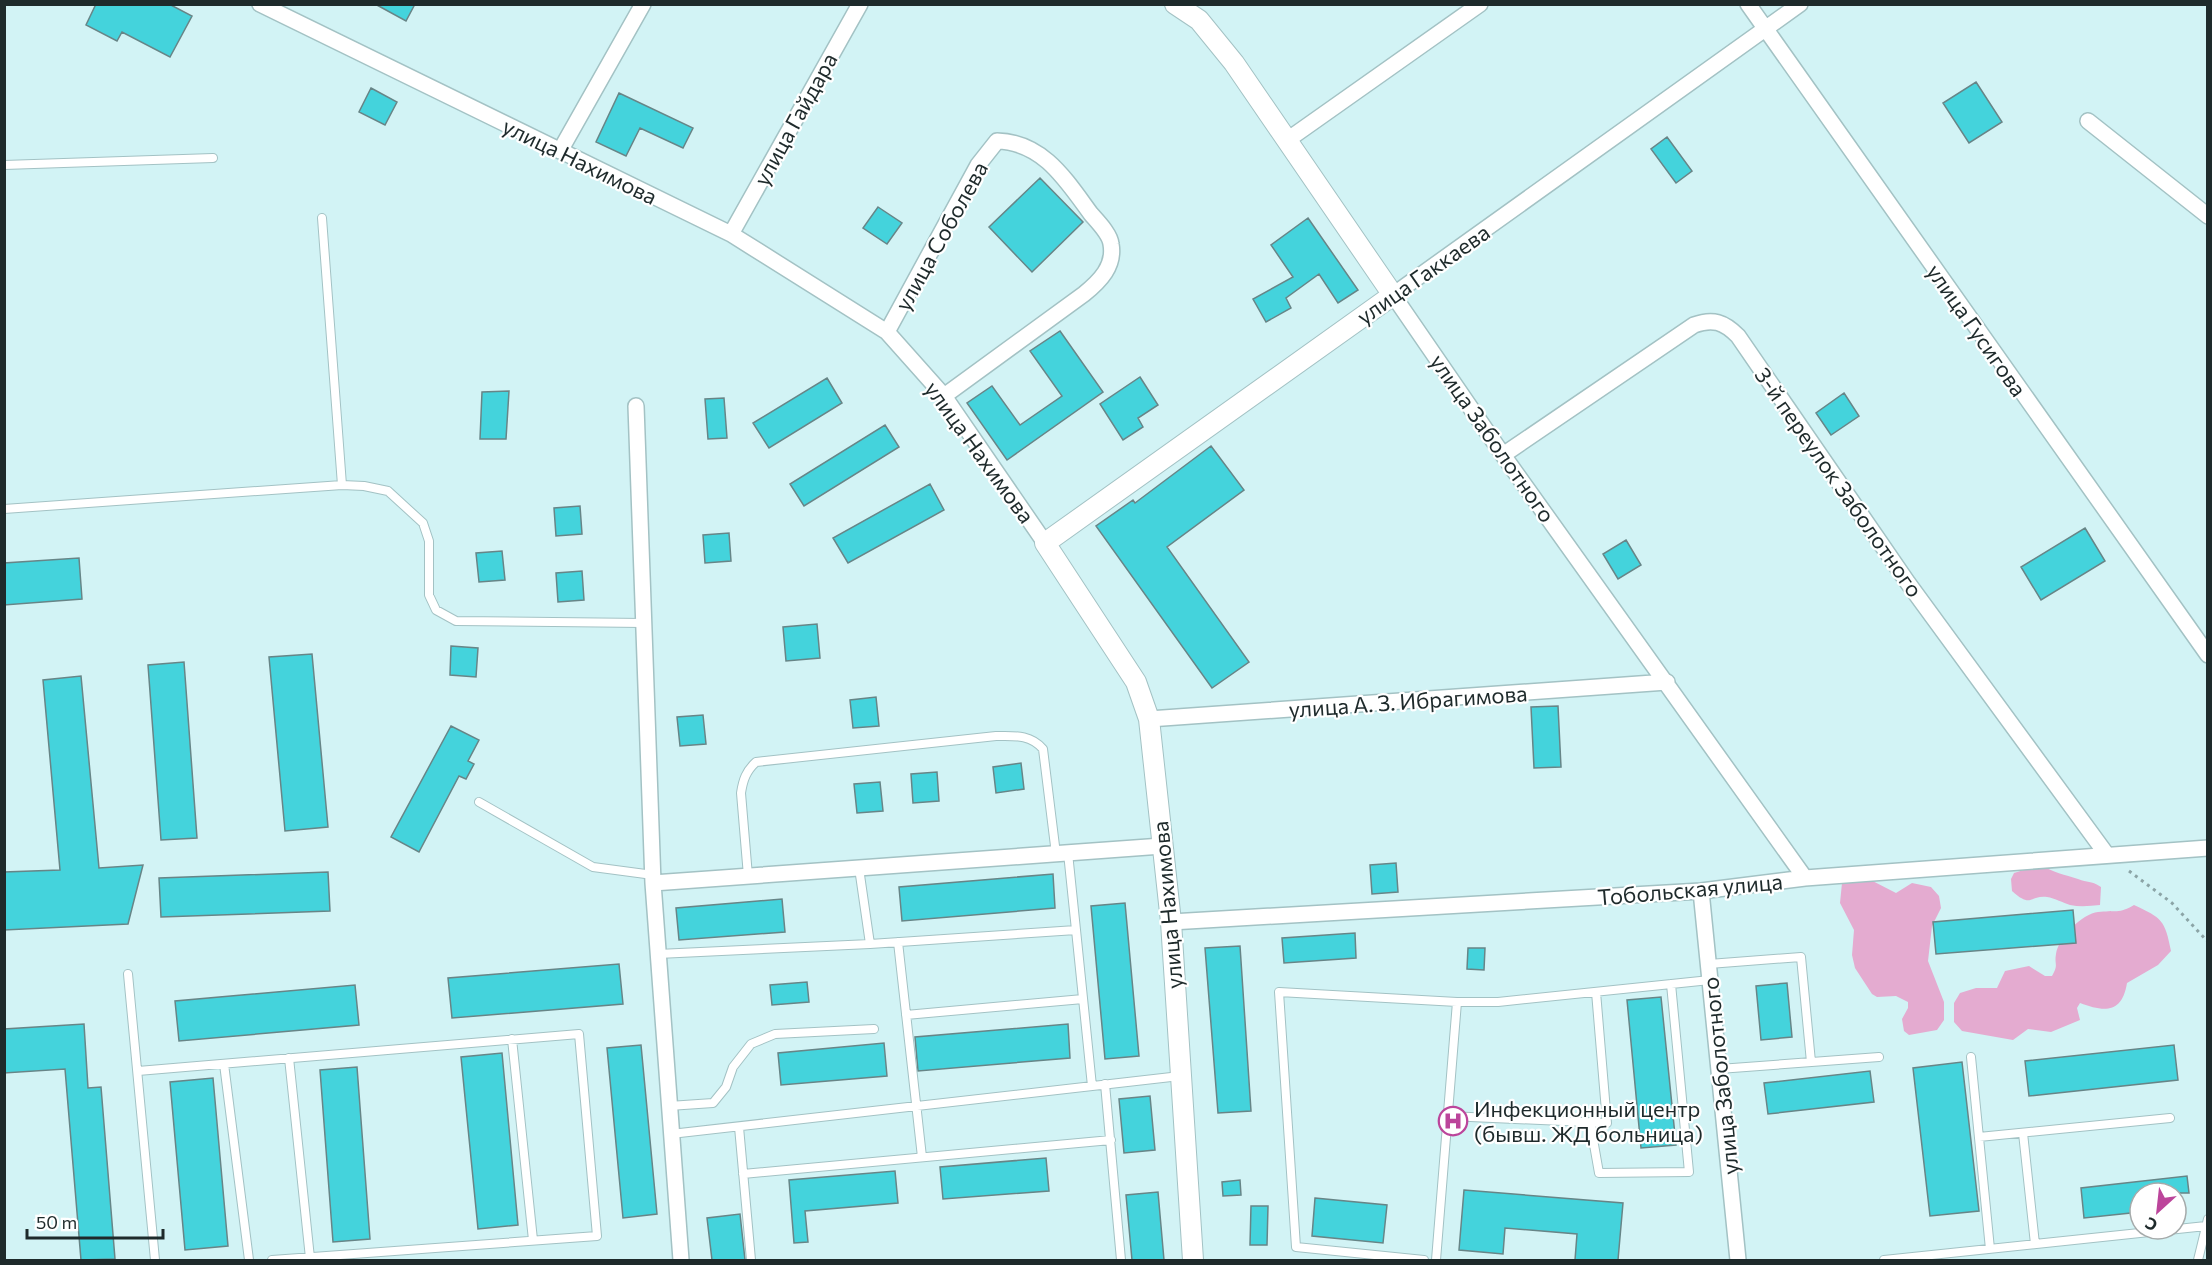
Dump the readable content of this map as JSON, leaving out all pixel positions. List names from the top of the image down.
{
  "streets": {
    "street": [
      "улица Гайдара",
      "улица Нахимова",
      "улица Соболева",
      "улица Гаккаева",
      "улица Гусигова",
      "улица Заболотного",
      "3-й переулок Заболотного",
      "улица А. З. Ибрагимова",
      "Тобольская улица"
    ]
  },
  "crossings": [
    ["улица Гайдара", "улица Нахимова"],
    ["улица Нахимова", "улица Соболева"],
    ["улица Нахимова", "улица Гаккаева"],
    ["улица Нахимова", "улица А. З. Ибрагимова"],
    ["улица Нахимова", "Тобольская улица"],
    ["улица Гаккаева", "улица Гусигова"],
    ["улица Гаккаева", "улица Заболотного"],
    ["улица Заболотного", "3-й переулок Заболотного"],
    ["улица Заболотного", "улица А. З. Ибрагимова"],
    ["улица Заболотного", "Тобольская улица"],
    ["3-й переулок Заболотного", "Тобольская улица"]
  ],
  "places": {
    "hospital": ["Инфекционный центр (бывш. ЖД больница)"]
  },
  "scale_bar": "50 m",
  "north": "bottom left"
}
